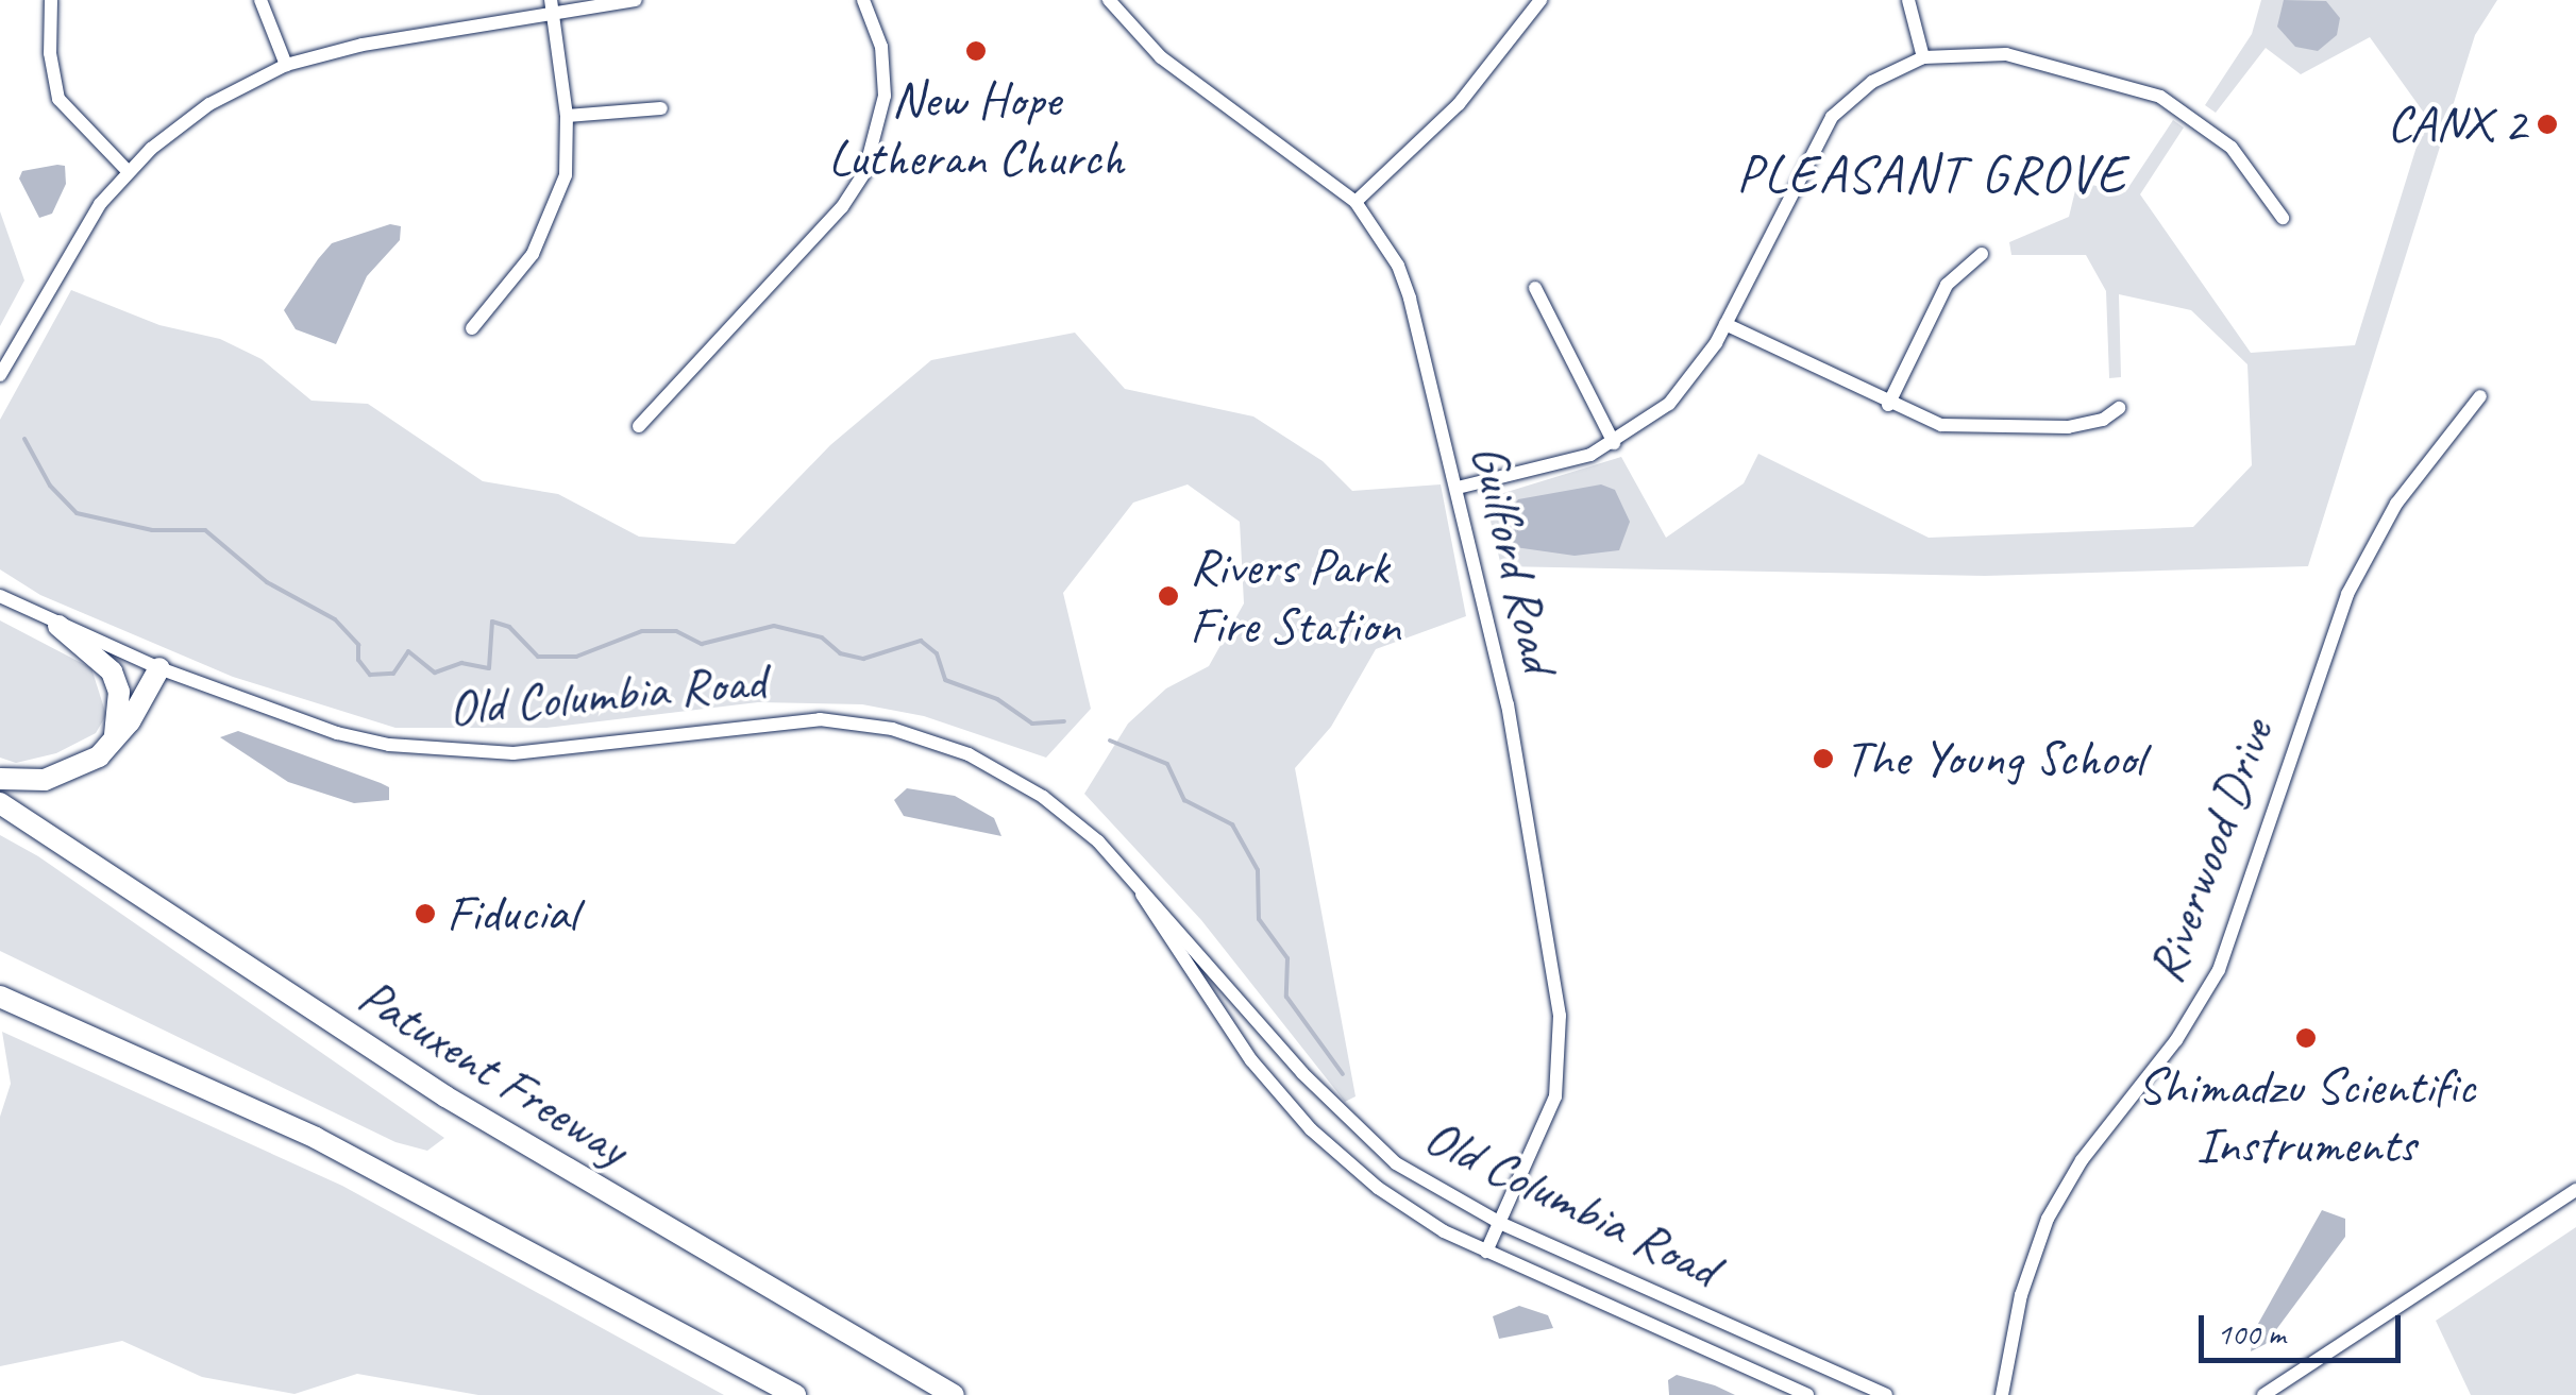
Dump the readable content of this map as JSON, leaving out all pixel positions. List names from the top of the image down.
{
  "streets": {
    "highway": ["Patuxent Freeway"],
    "street": ["Guilford Road", "Old Columbia Road", "Riverwood Drive"]
  },
  "crossings": [
    ["Guilford Road", "Old Columbia Road"]
  ],
  "districts": ["PLEASANT GROVE"],
  "places": [
    "New Hope Lutheran Church",
    "CANX 2",
    "Rivers Park Fire Station",
    "The Young School",
    "Fiducial",
    "Shimadzu Scientific Instruments"
  ],
  "scale_bar": "100 m"
}
